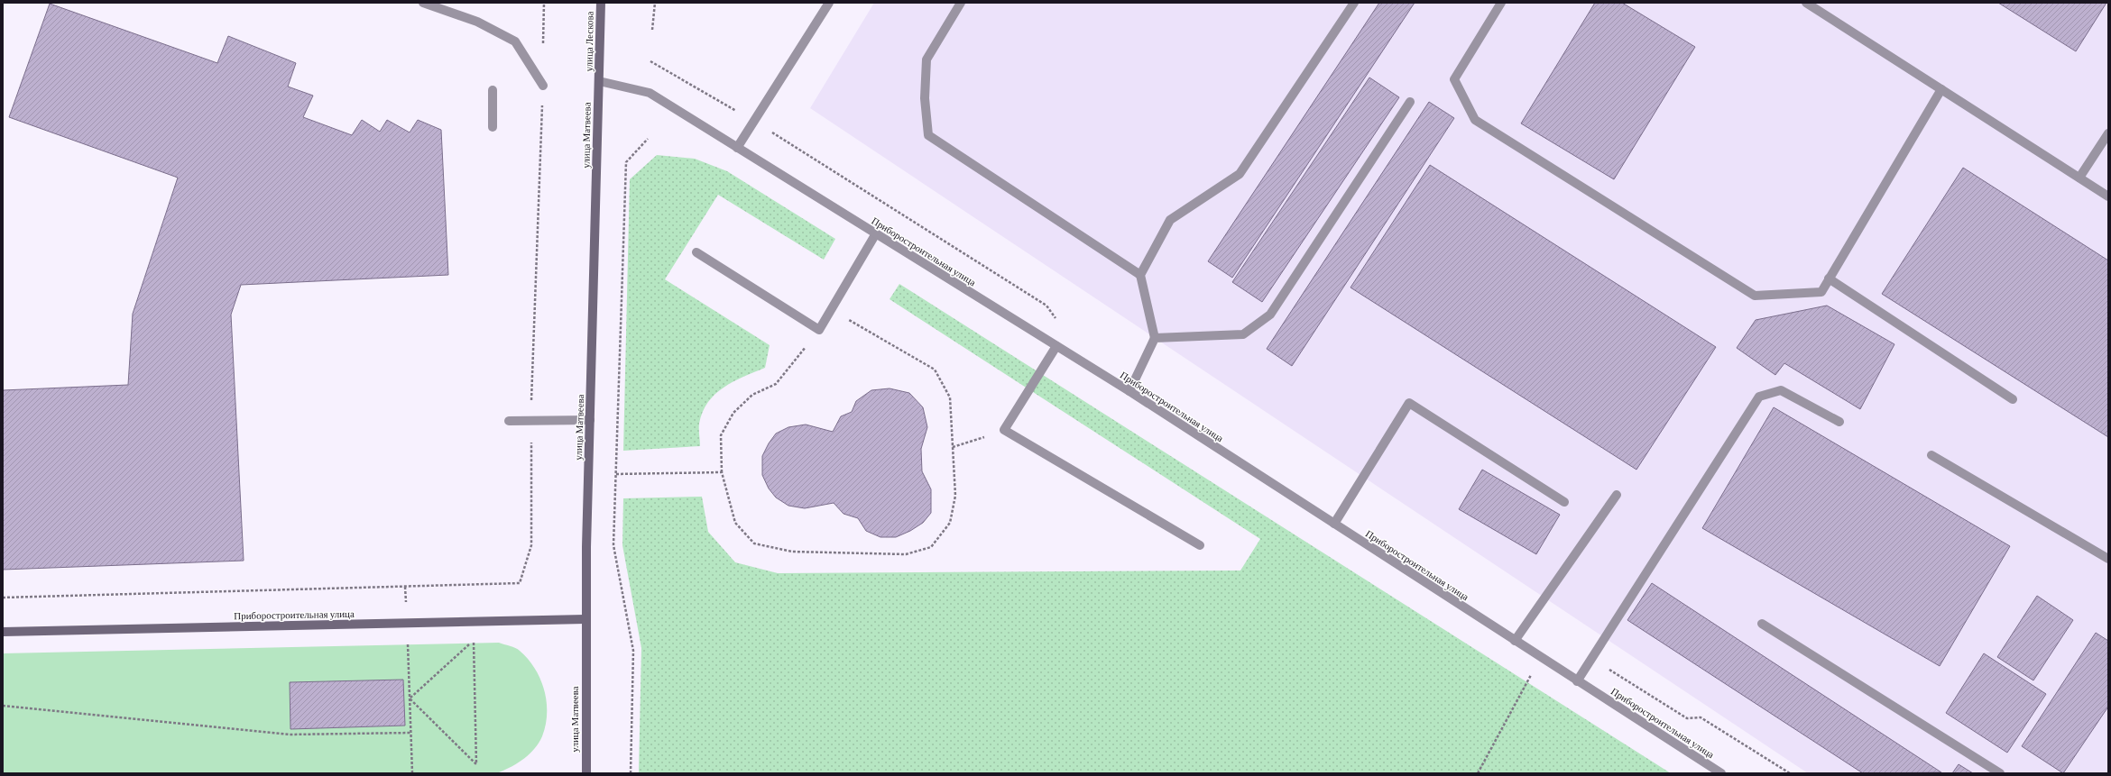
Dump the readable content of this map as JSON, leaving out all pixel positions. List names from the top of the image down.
{
  "streets": {
    "main road": ["улица Лескова", "улица Матвеева", "Приборостроительная улица"]
  },
  "crossings": [
    ["улица Лескова", "улица Матвеева"],
    ["улица Лескова", "Приборостроительная улица"],
    ["улица Матвеева", "Приборостроительная улица"]
  ]
}
